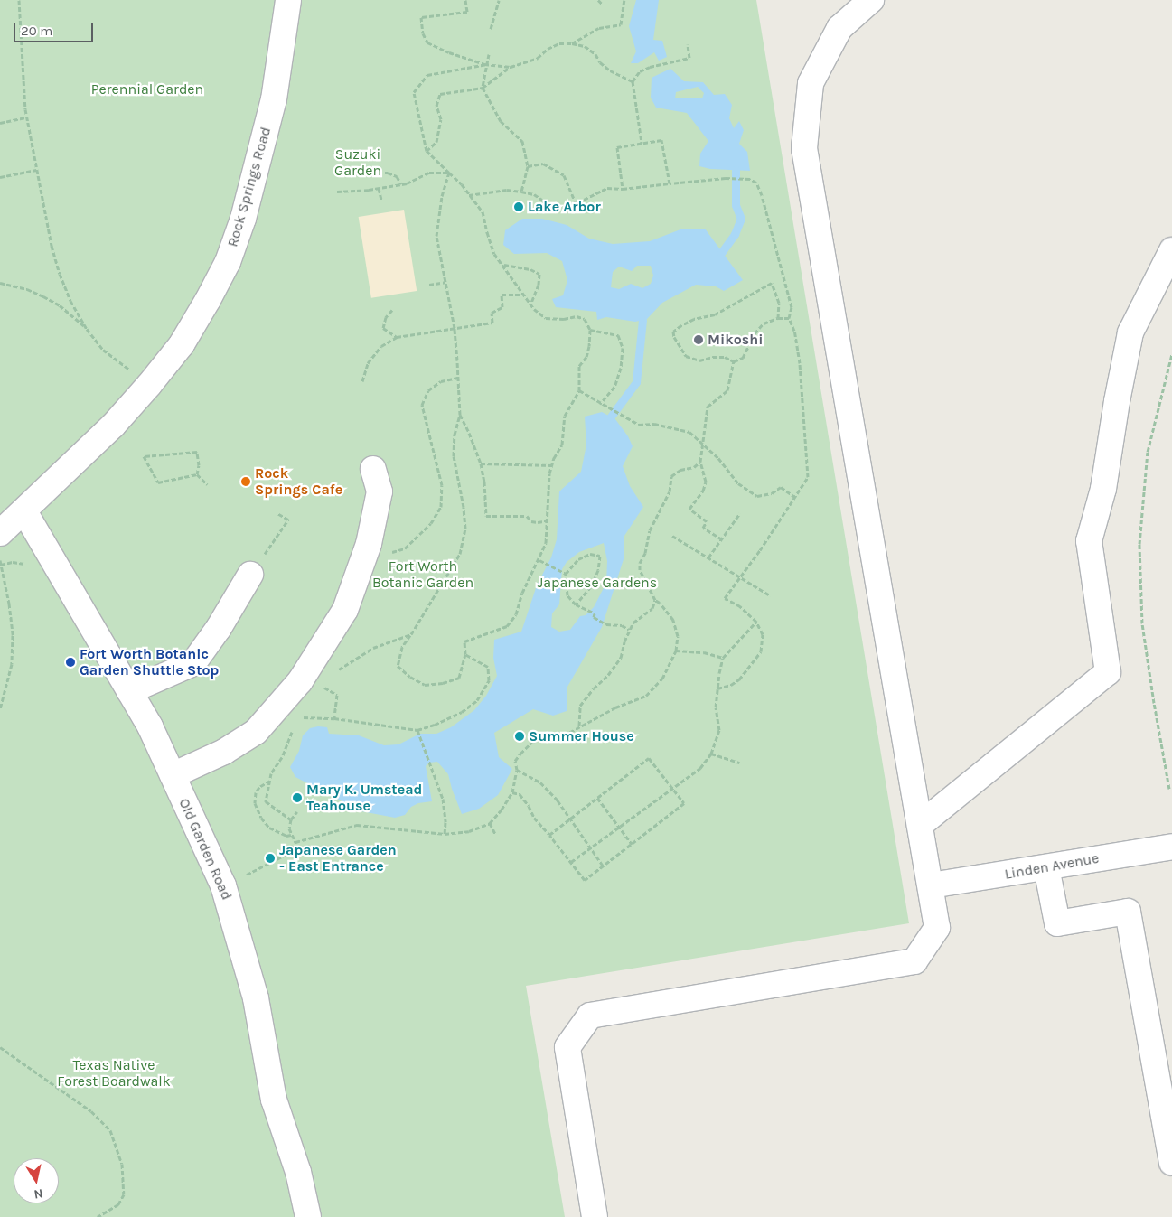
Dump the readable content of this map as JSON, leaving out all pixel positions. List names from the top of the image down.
{
  "streets": {
    "lane": ["Rock Springs Road", "Old Garden Road", "Linden Avenue"]
  },
  "crossings": [
    ["Rock Springs Road", "Old Garden Road"]
  ],
  "parks": [
    "Perennial Garden",
    "Suzuki Garden",
    "Fort Worth Botanic Garden",
    "Japanese Gardens",
    "Texas Native Forest Boardwalk"
  ],
  "places": [
    "Lake Arbor",
    "Mikoshi",
    "Rock Springs Cafe",
    "Fort Worth Botanic Garden Shuttle Stop",
    "Summer House",
    "Mary K. Umstead Teahouse",
    "Japanese Garden - East Entrance"
  ],
  "scale_bar": "20 m",
  "north": "bottom"
}
